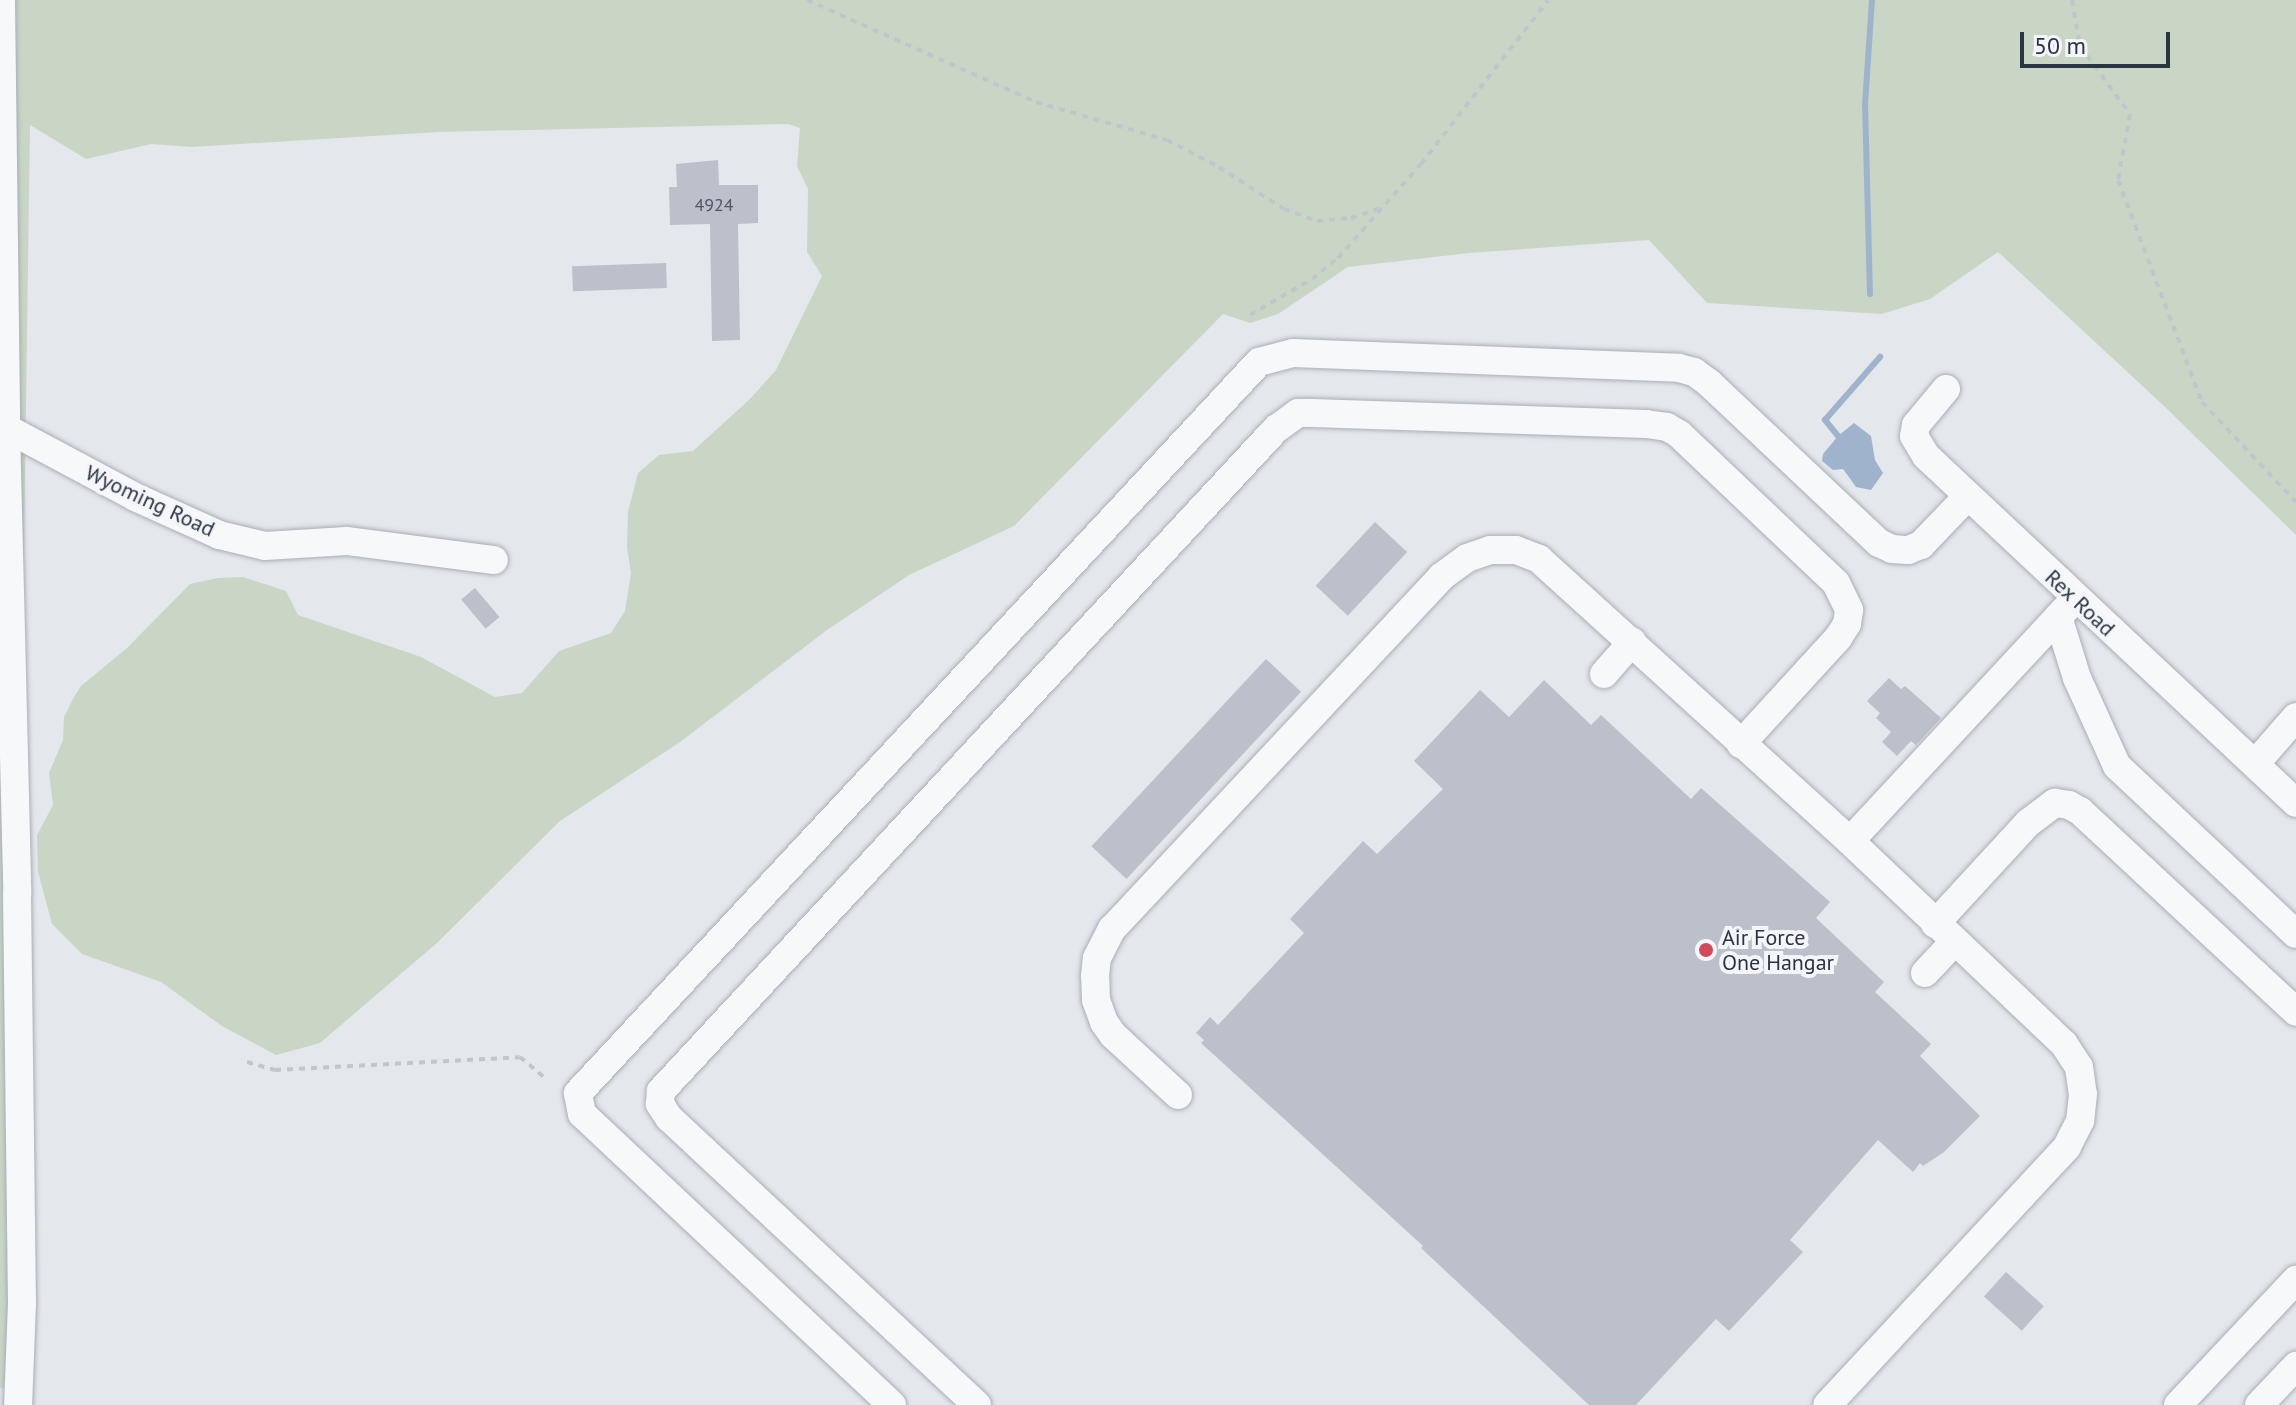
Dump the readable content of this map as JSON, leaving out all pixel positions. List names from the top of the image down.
{
  "streets": {
    "street": ["Wyoming Road", "Rex Road"]
  },
  "places": ["Air Force One Hangar"],
  "house_numbers": ["4924"],
  "scale_bar": "50 m"
}
